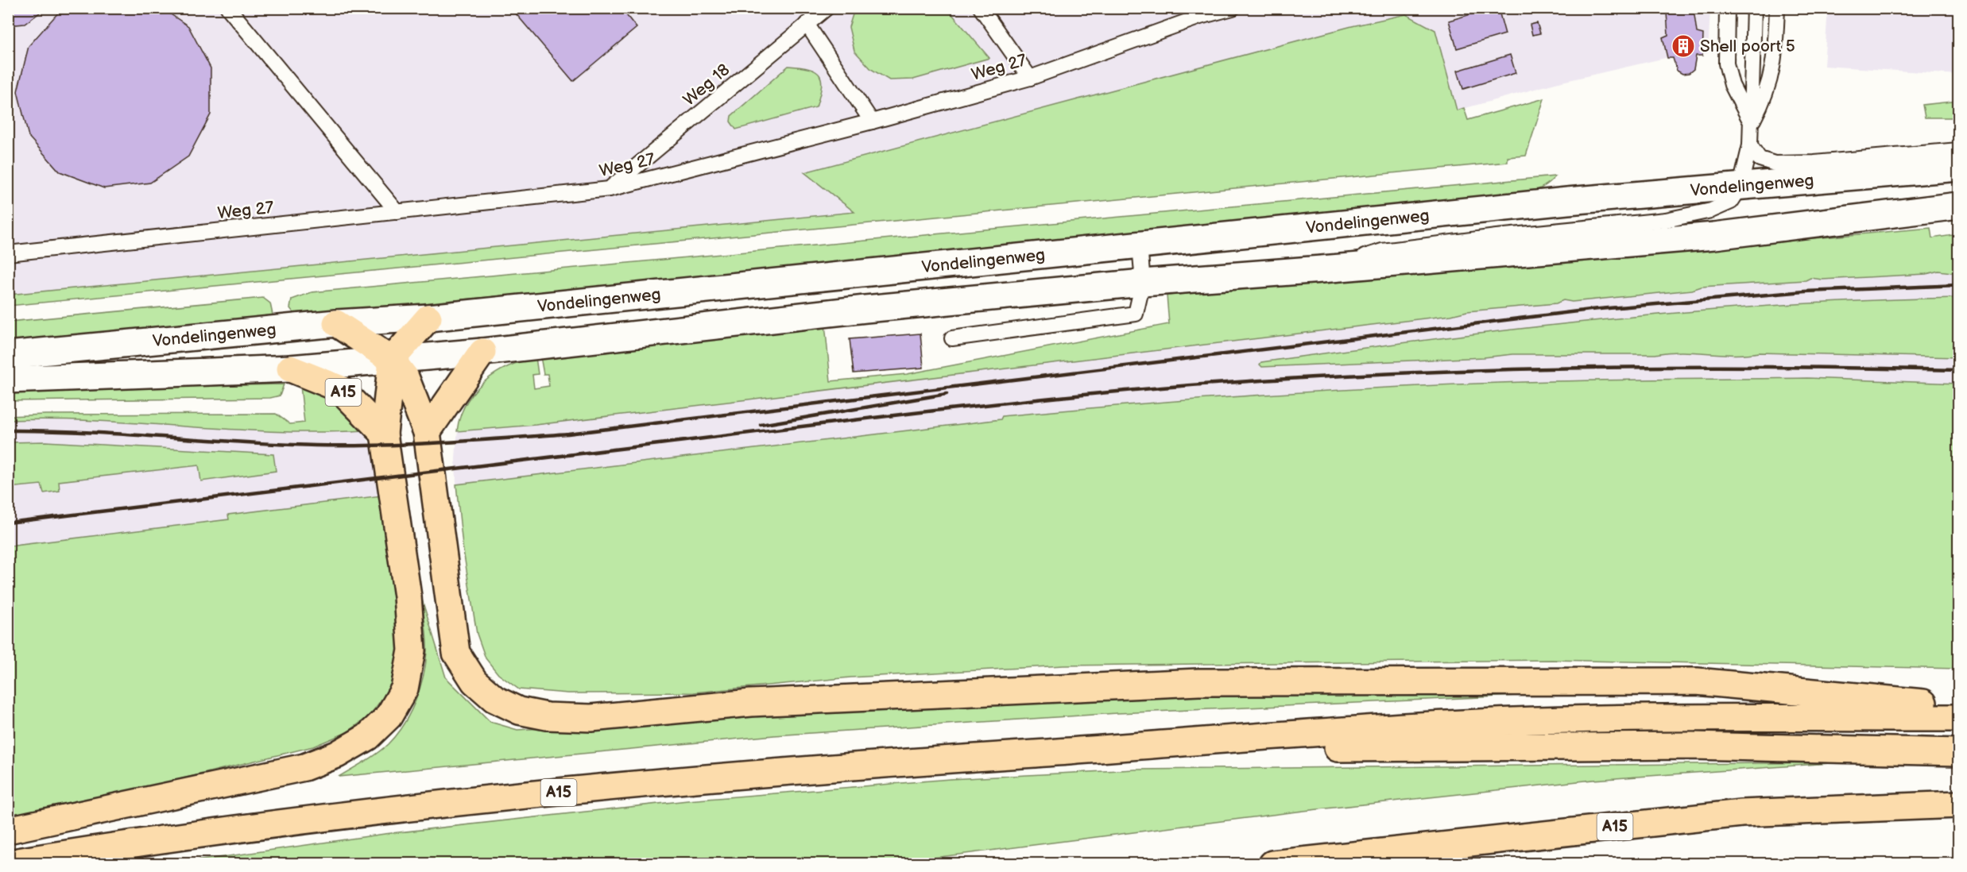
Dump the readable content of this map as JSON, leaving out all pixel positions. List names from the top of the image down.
{
  "streets": {
    "highway": ["A15"],
    "street": ["Vondelingenweg"],
    "lane": ["Weg 27", "Weg 18"]
  },
  "crossings": [
    ["Weg 27", "Weg 18"],
    ["Vondelingenweg", "A15"]
  ],
  "places": {
    "building": ["Shell poort 5"]
  }
}
